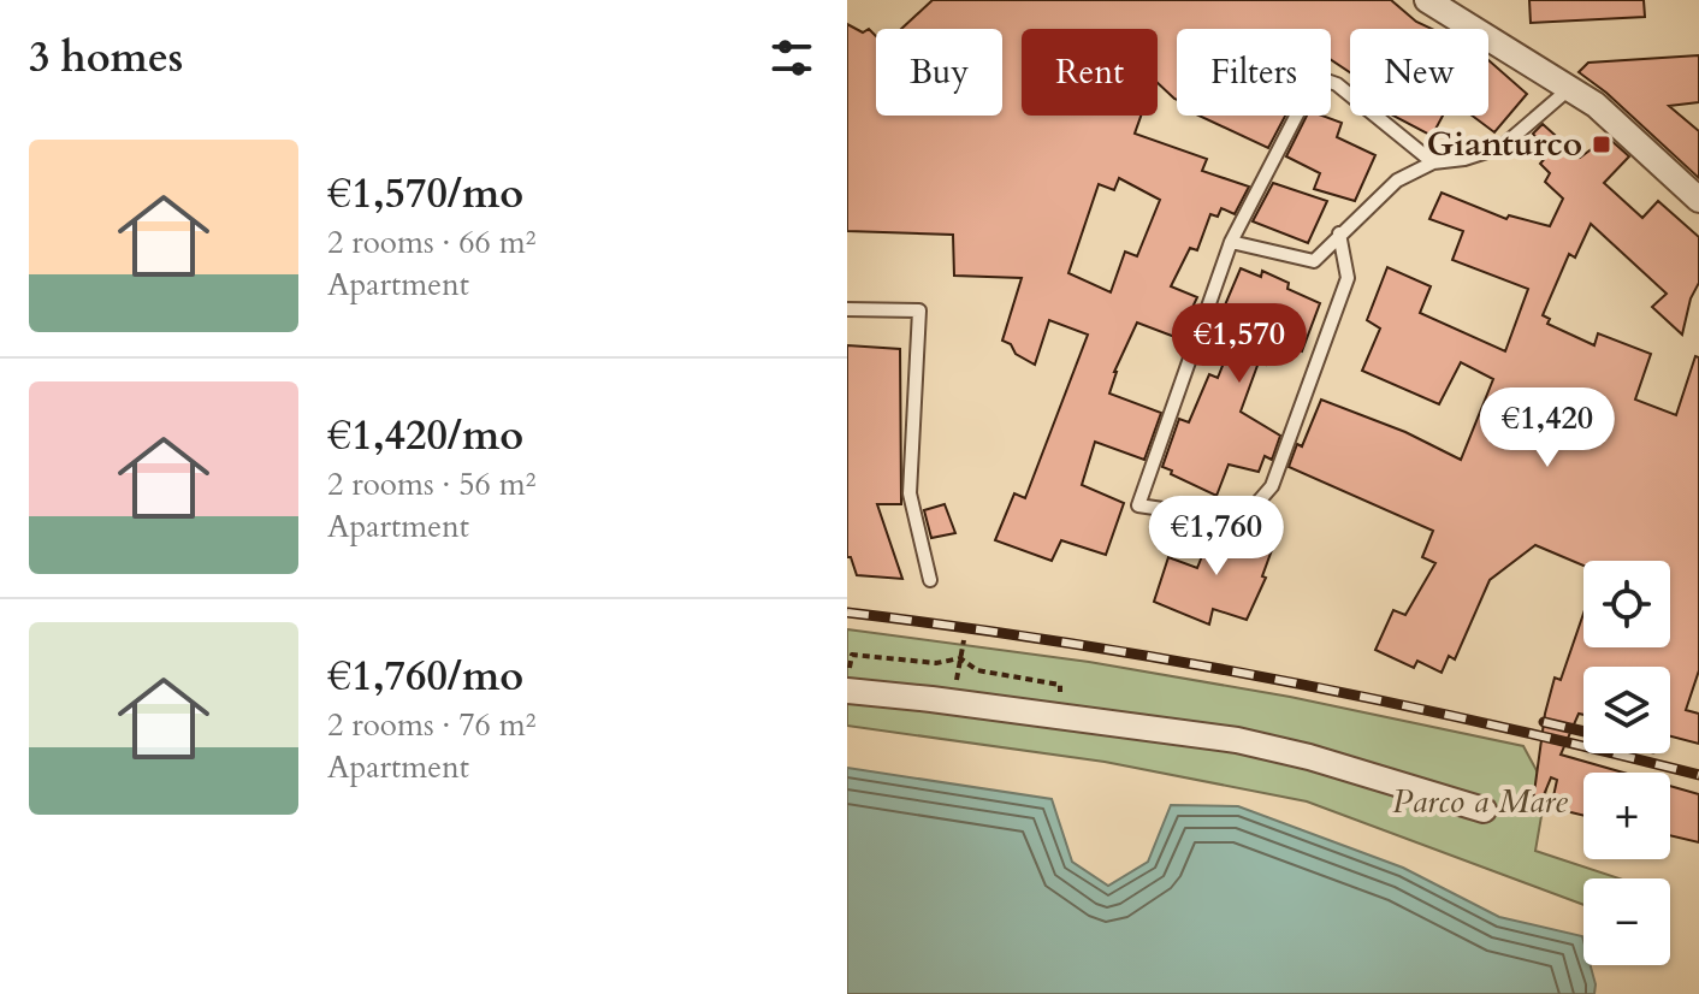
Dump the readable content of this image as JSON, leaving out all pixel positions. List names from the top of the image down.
{
  "parks": ["Parco a Mare"],
  "places": {
    "transit": ["Gianturco"]
  },
  "page": {
    "heading": "3 homes",
    "chip": [
      "Buy",
      "Rent",
      "Filters",
      "New"
    ],
    "list": [
      {
        "name": "€1,570/mo",
        "note": "2 rooms · 66 m² · Apartment"
      },
      {
        "name": "€1,420/mo",
        "note": "2 rooms · 56 m² · Apartment"
      },
      {
        "name": "€1,760/mo",
        "note": "2 rooms · 76 m² · Apartment"
      }
    ],
    "price": ["€1,570", "€1,420", "€1,760"],
    "map_buttons": ["+", "−"]
  }
}
